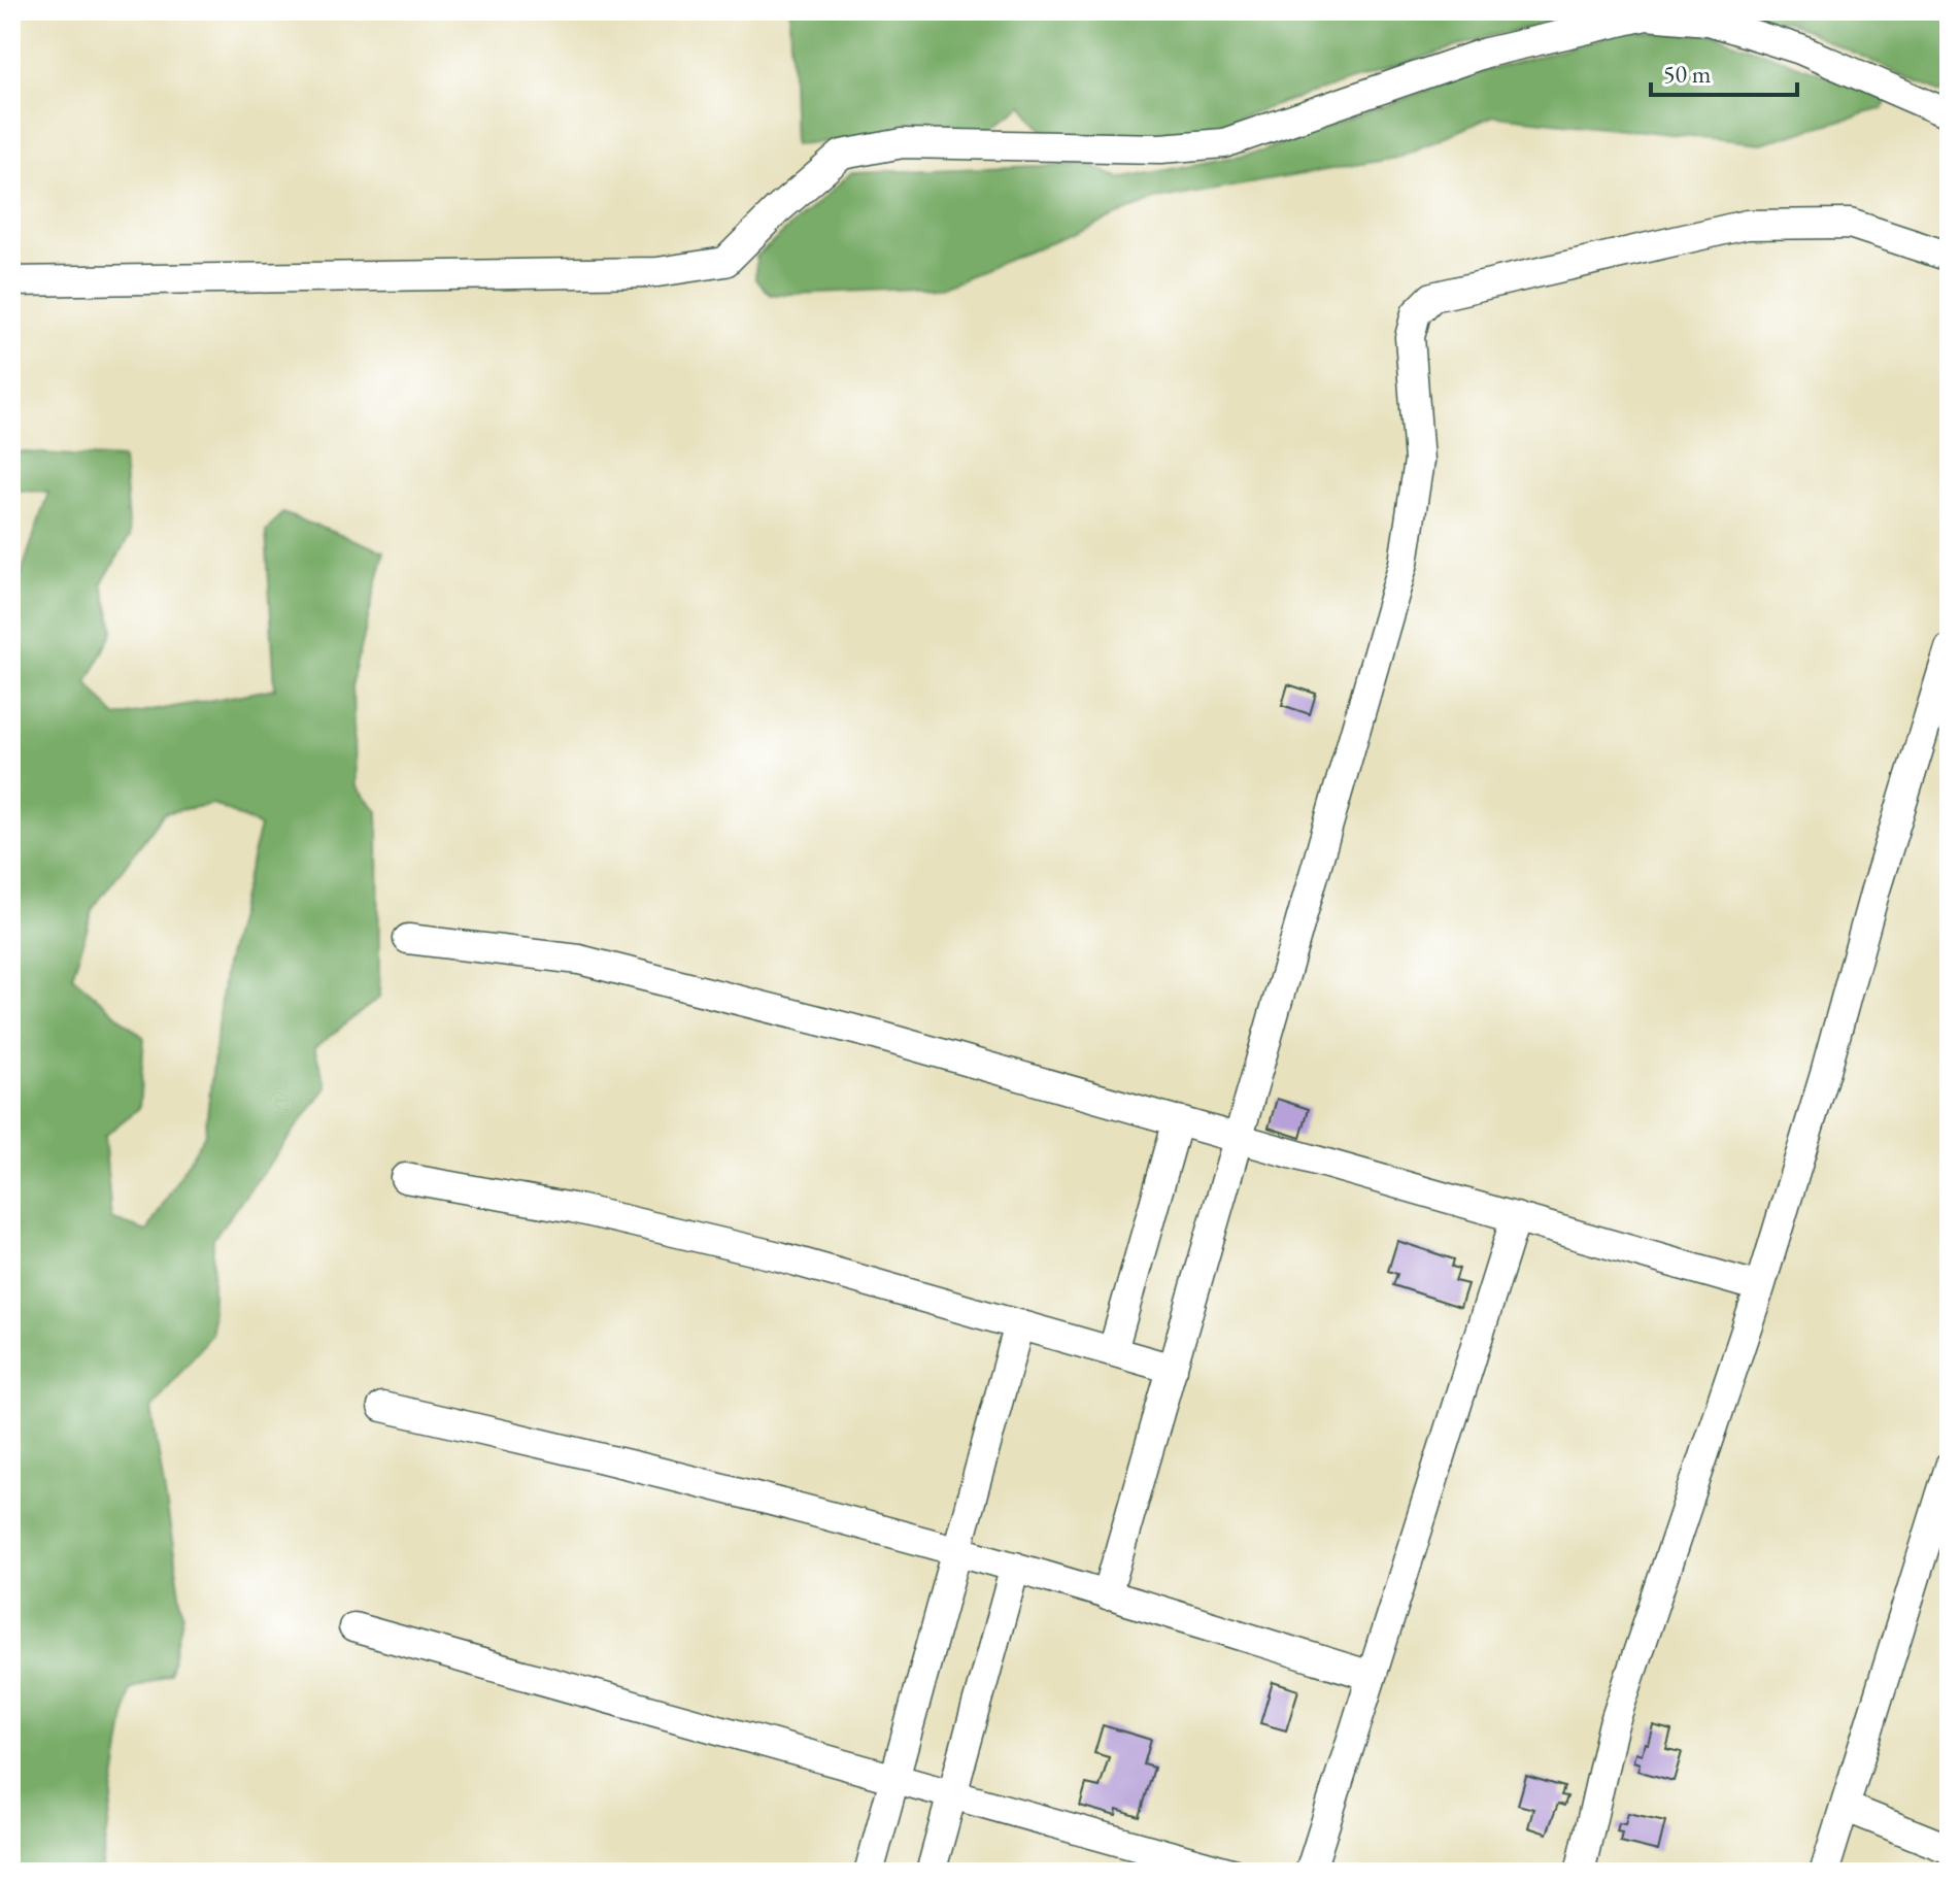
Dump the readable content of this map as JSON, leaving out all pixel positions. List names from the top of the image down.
{
  "scale_bar": "50 m"
}
